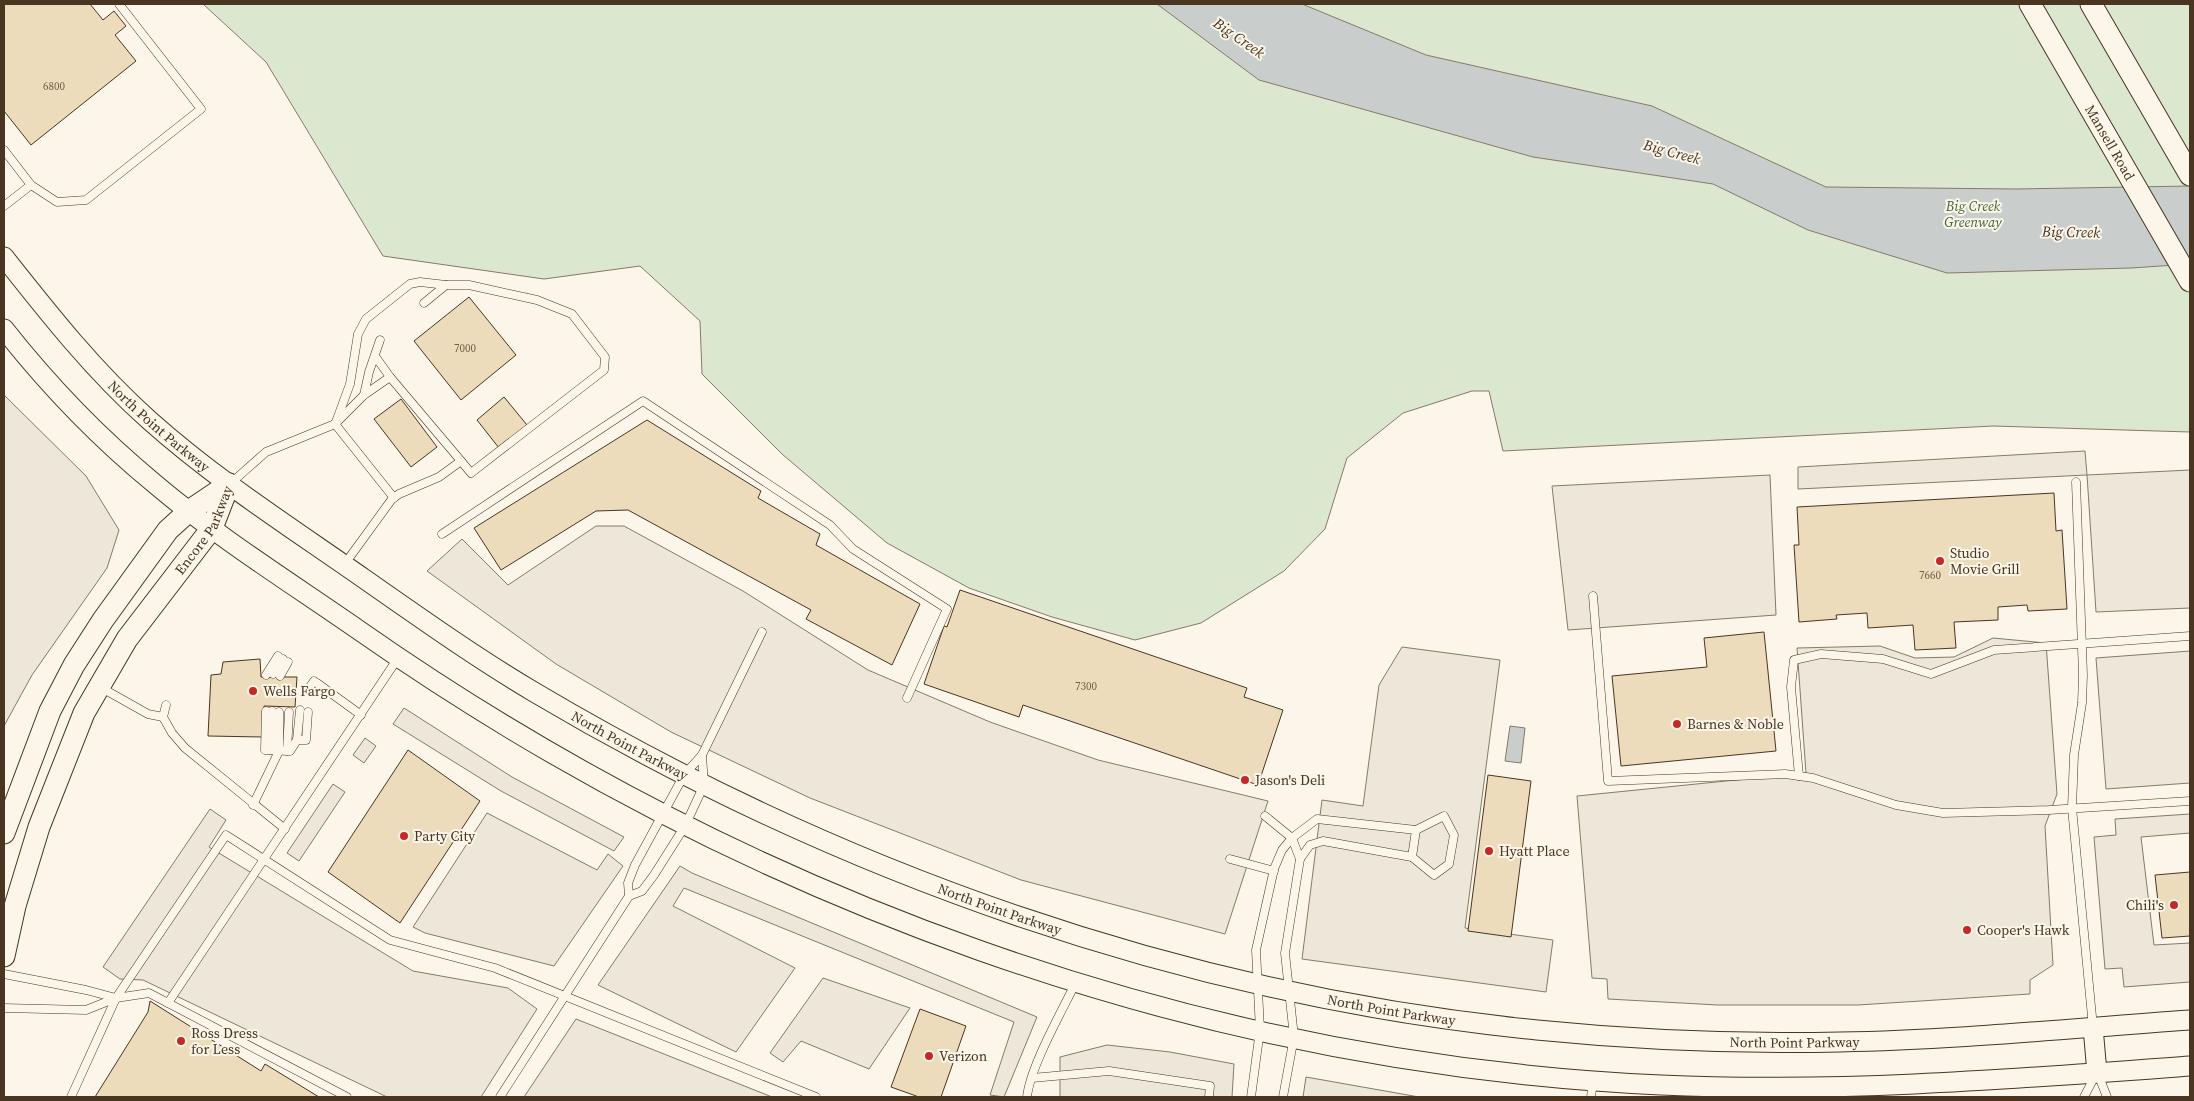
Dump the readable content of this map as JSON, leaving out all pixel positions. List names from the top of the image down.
{
  "streets": {
    "main road": ["Mansell Road", "Encore Parkway"],
    "street": ["North Point Parkway"]
  },
  "crossings": [
    ["North Point Parkway", "Encore Parkway"]
  ],
  "water": ["Big Creek"],
  "parks": ["Big Creek Greenway"],
  "places": [
    "Studio Movie Grill",
    "Wells Fargo",
    "Barnes & Noble",
    "Jason's Deli",
    "Party City",
    "Hyatt Place",
    "Chili's",
    "Cooper's Hawk",
    "Ross Dress for Less",
    "Verizon"
  ],
  "house_numbers": [
    "6800",
    "7000",
    "7660",
    "7300"
  ]
}
